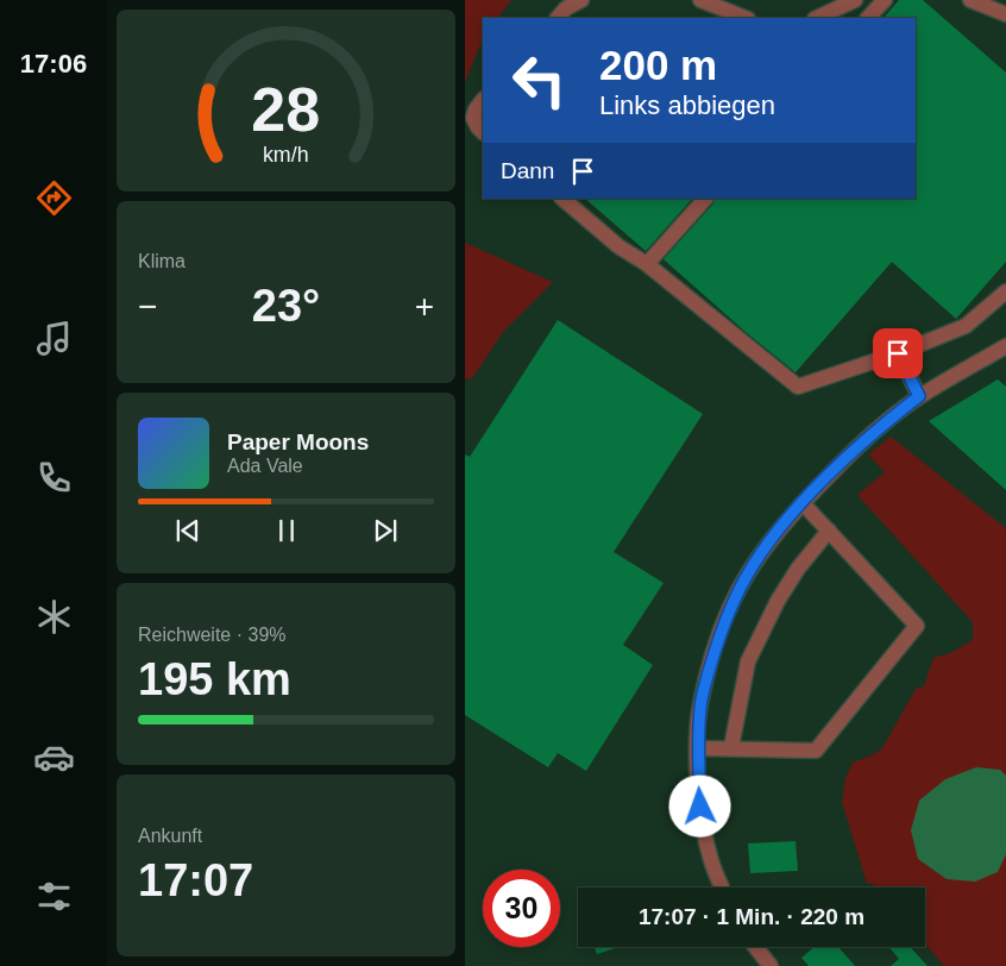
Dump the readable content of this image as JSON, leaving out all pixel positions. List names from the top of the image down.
{
  "page": {
    "tabs": "17:06",
    "turn": ["200 m", "Links abbiegen"],
    "then": "Dann",
    "tile": [
      "Klima",
      ["Reichweite · 39%", "195 km"],
      ["Ankunft", "17:07"]
    ],
    "heat": ["−", "23°", "+"],
    "song": ["Paper Moons", "Ada Vale"],
    "limit": "30",
    "trip": "17:07 · 1 Min. · 220 m",
    "gauge": ["28", "km/h"]
  }
}
